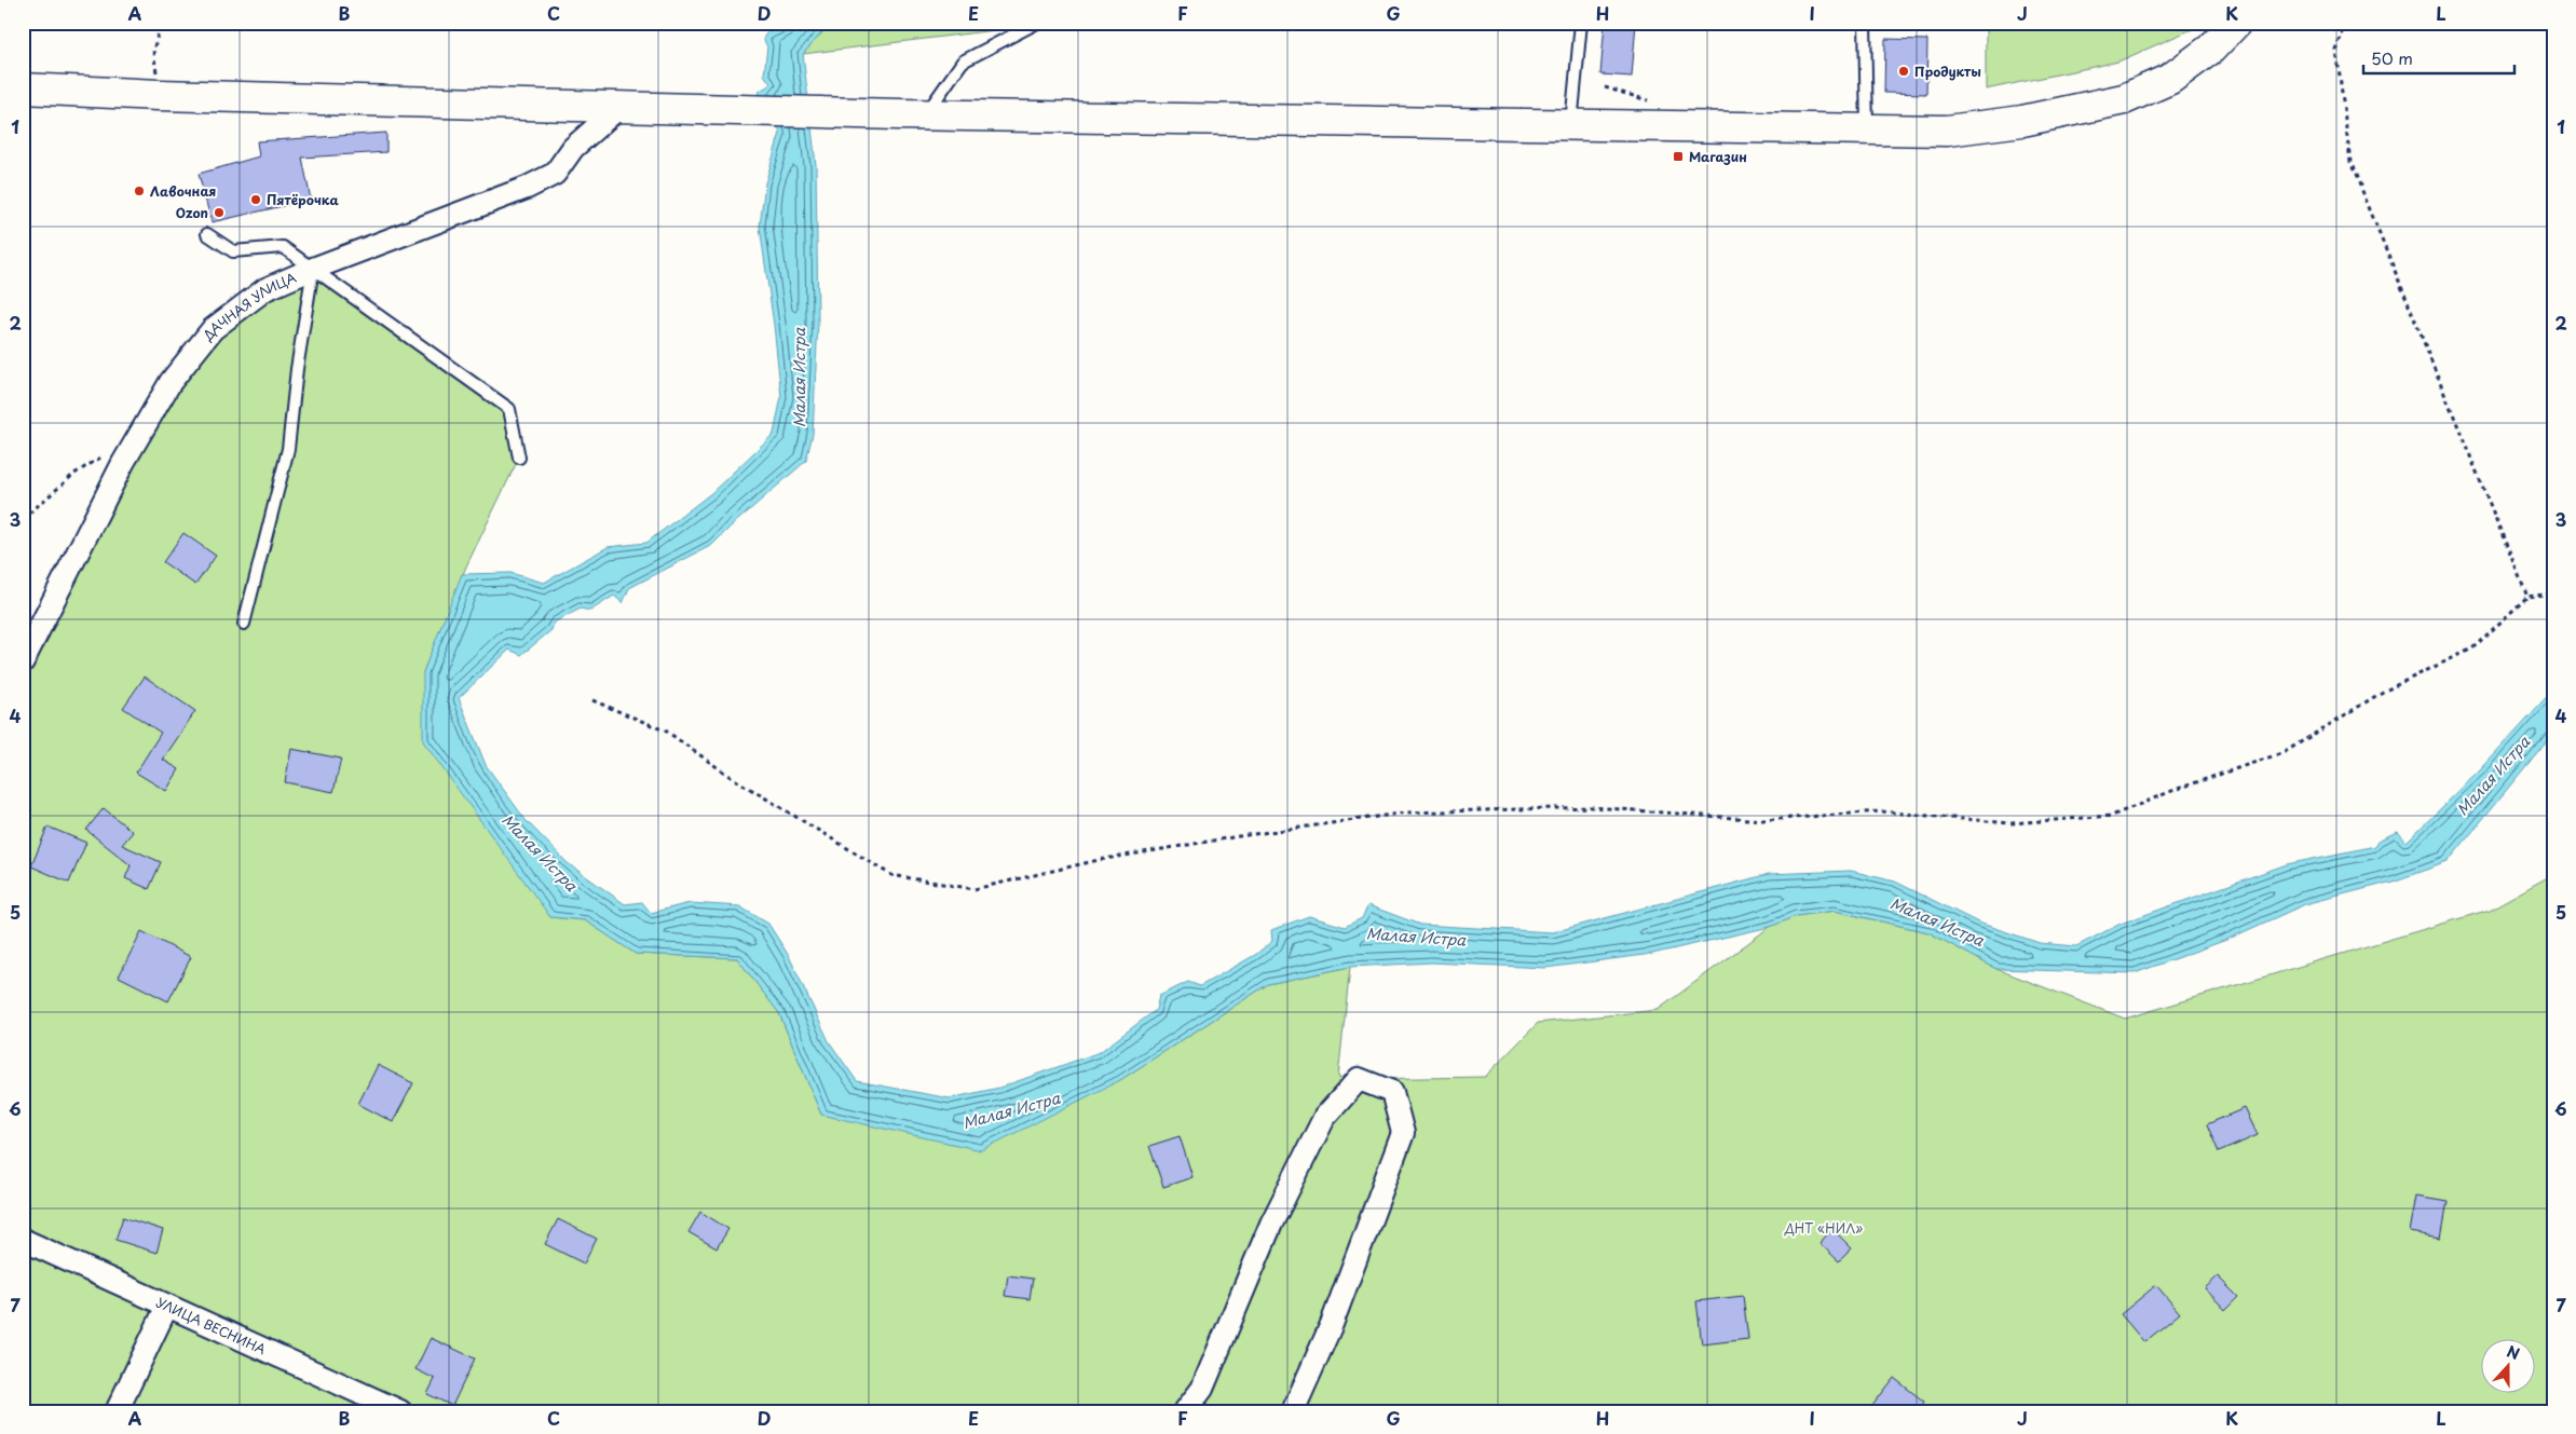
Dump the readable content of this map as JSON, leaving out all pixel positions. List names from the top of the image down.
{
  "streets": {
    "street": ["ДАЧНАЯ УЛИЦА", "УЛИЦА ВЕСНИНА"]
  },
  "water": ["Малая Истра"],
  "parks": ["ДНТ «НИЛ»"],
  "places": {
    "other": [
      "Продукты",
      "Лавочная",
      "Пятёрочка",
      "Ozon"
    ],
    "transit": ["Магазин"]
  },
  "scale_bar": "50 m",
  "north": "top",
  "grid": {
    "columns": [
      "A",
      "B",
      "C",
      "D",
      "E",
      "F",
      "G",
      "H",
      "I",
      "J",
      "K",
      "L"
    ],
    "rows": [
      "1",
      "2",
      "3",
      "4",
      "5",
      "6",
      "7"
    ]
  }
}
